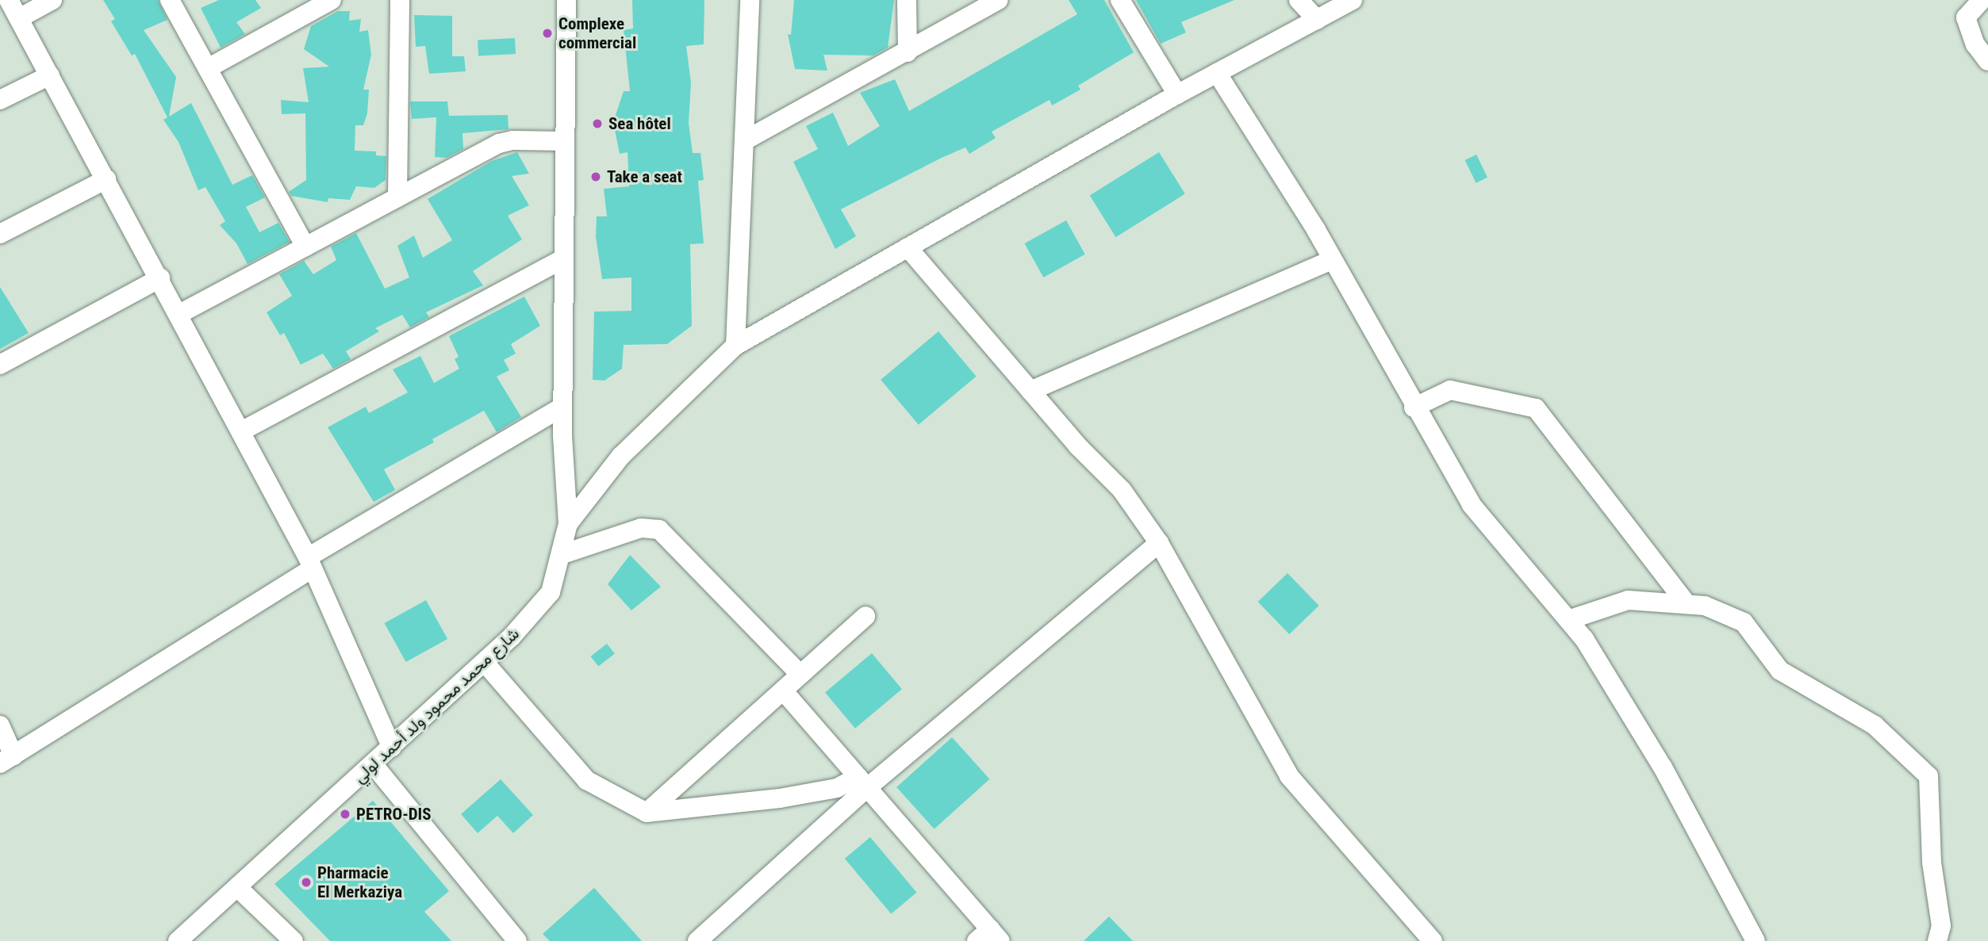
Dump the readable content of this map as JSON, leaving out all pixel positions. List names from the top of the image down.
{
  "streets": {
    "street": ["شارع محمد محمود ولد أحمد لولي"]
  },
  "places": [
    "Complexe commercial",
    "Sea hôtel",
    "Take a seat",
    "PETRO-DIS",
    "Pharmacie El Merkaziya"
  ]
}
